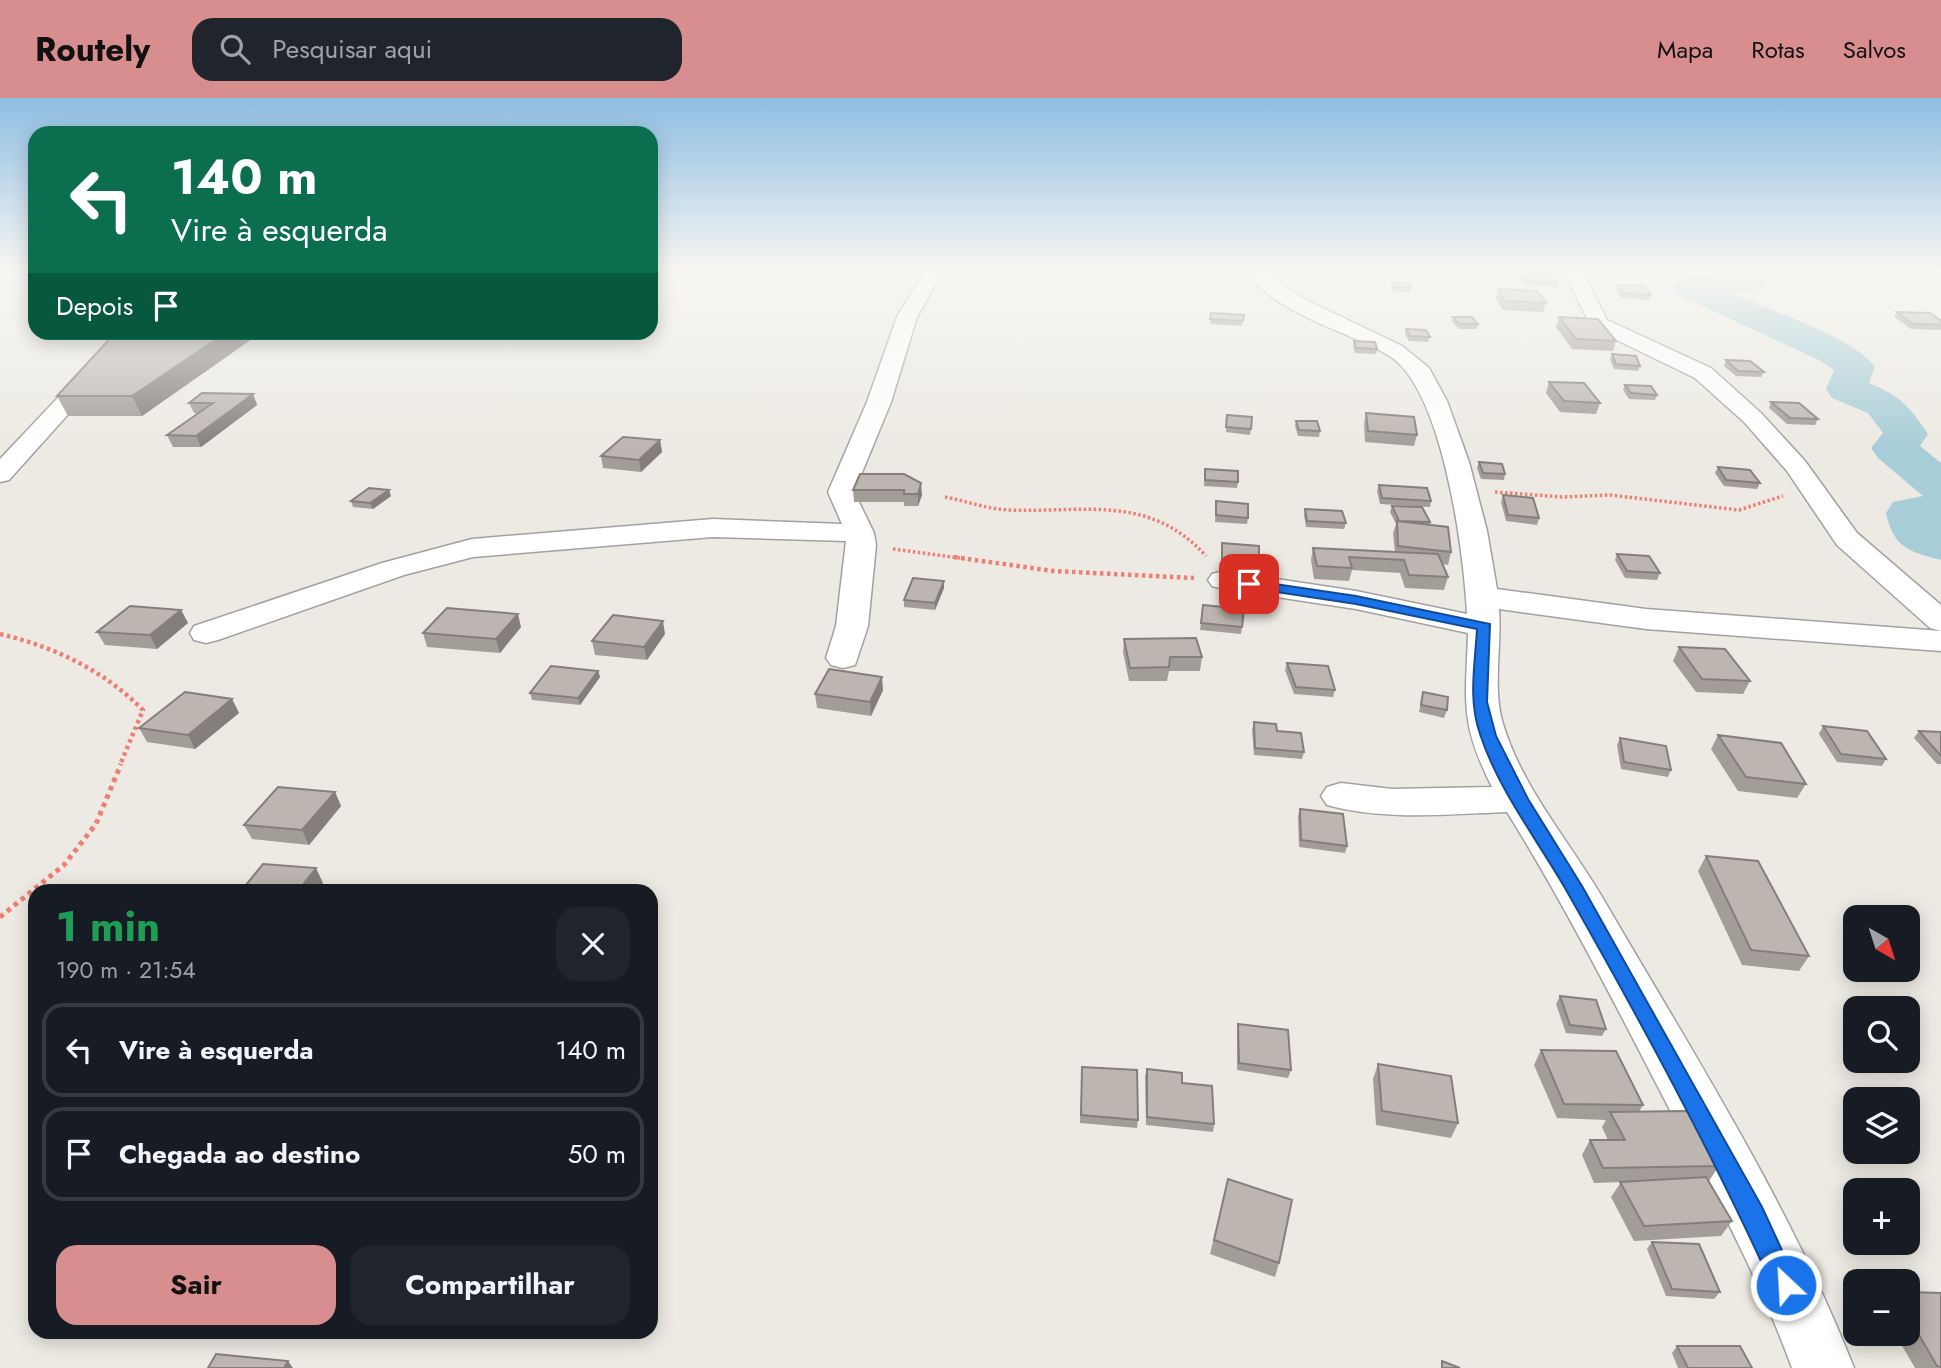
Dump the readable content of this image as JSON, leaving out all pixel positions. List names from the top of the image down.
{
  "north": "bottom right",
  "page": {
    "header": "Routely",
    "search": "Pesquisar aqui",
    "nav": ["Mapa", "Rotas", "Salvos"],
    "turn": ["140 m", "Vire à esquerda"],
    "then": "Depois",
    "heading": ["1 min", "190 m · 21:54"],
    "map_buttons": ["+", "−"],
    "list": [
      {
        "name": "Vire à esquerda",
        "value": "140 m"
      },
      {
        "name": "Chegada ao destino",
        "value": "50 m"
      }
    ],
    "buttons": ["Sair", "Compartilhar"]
  }
}
